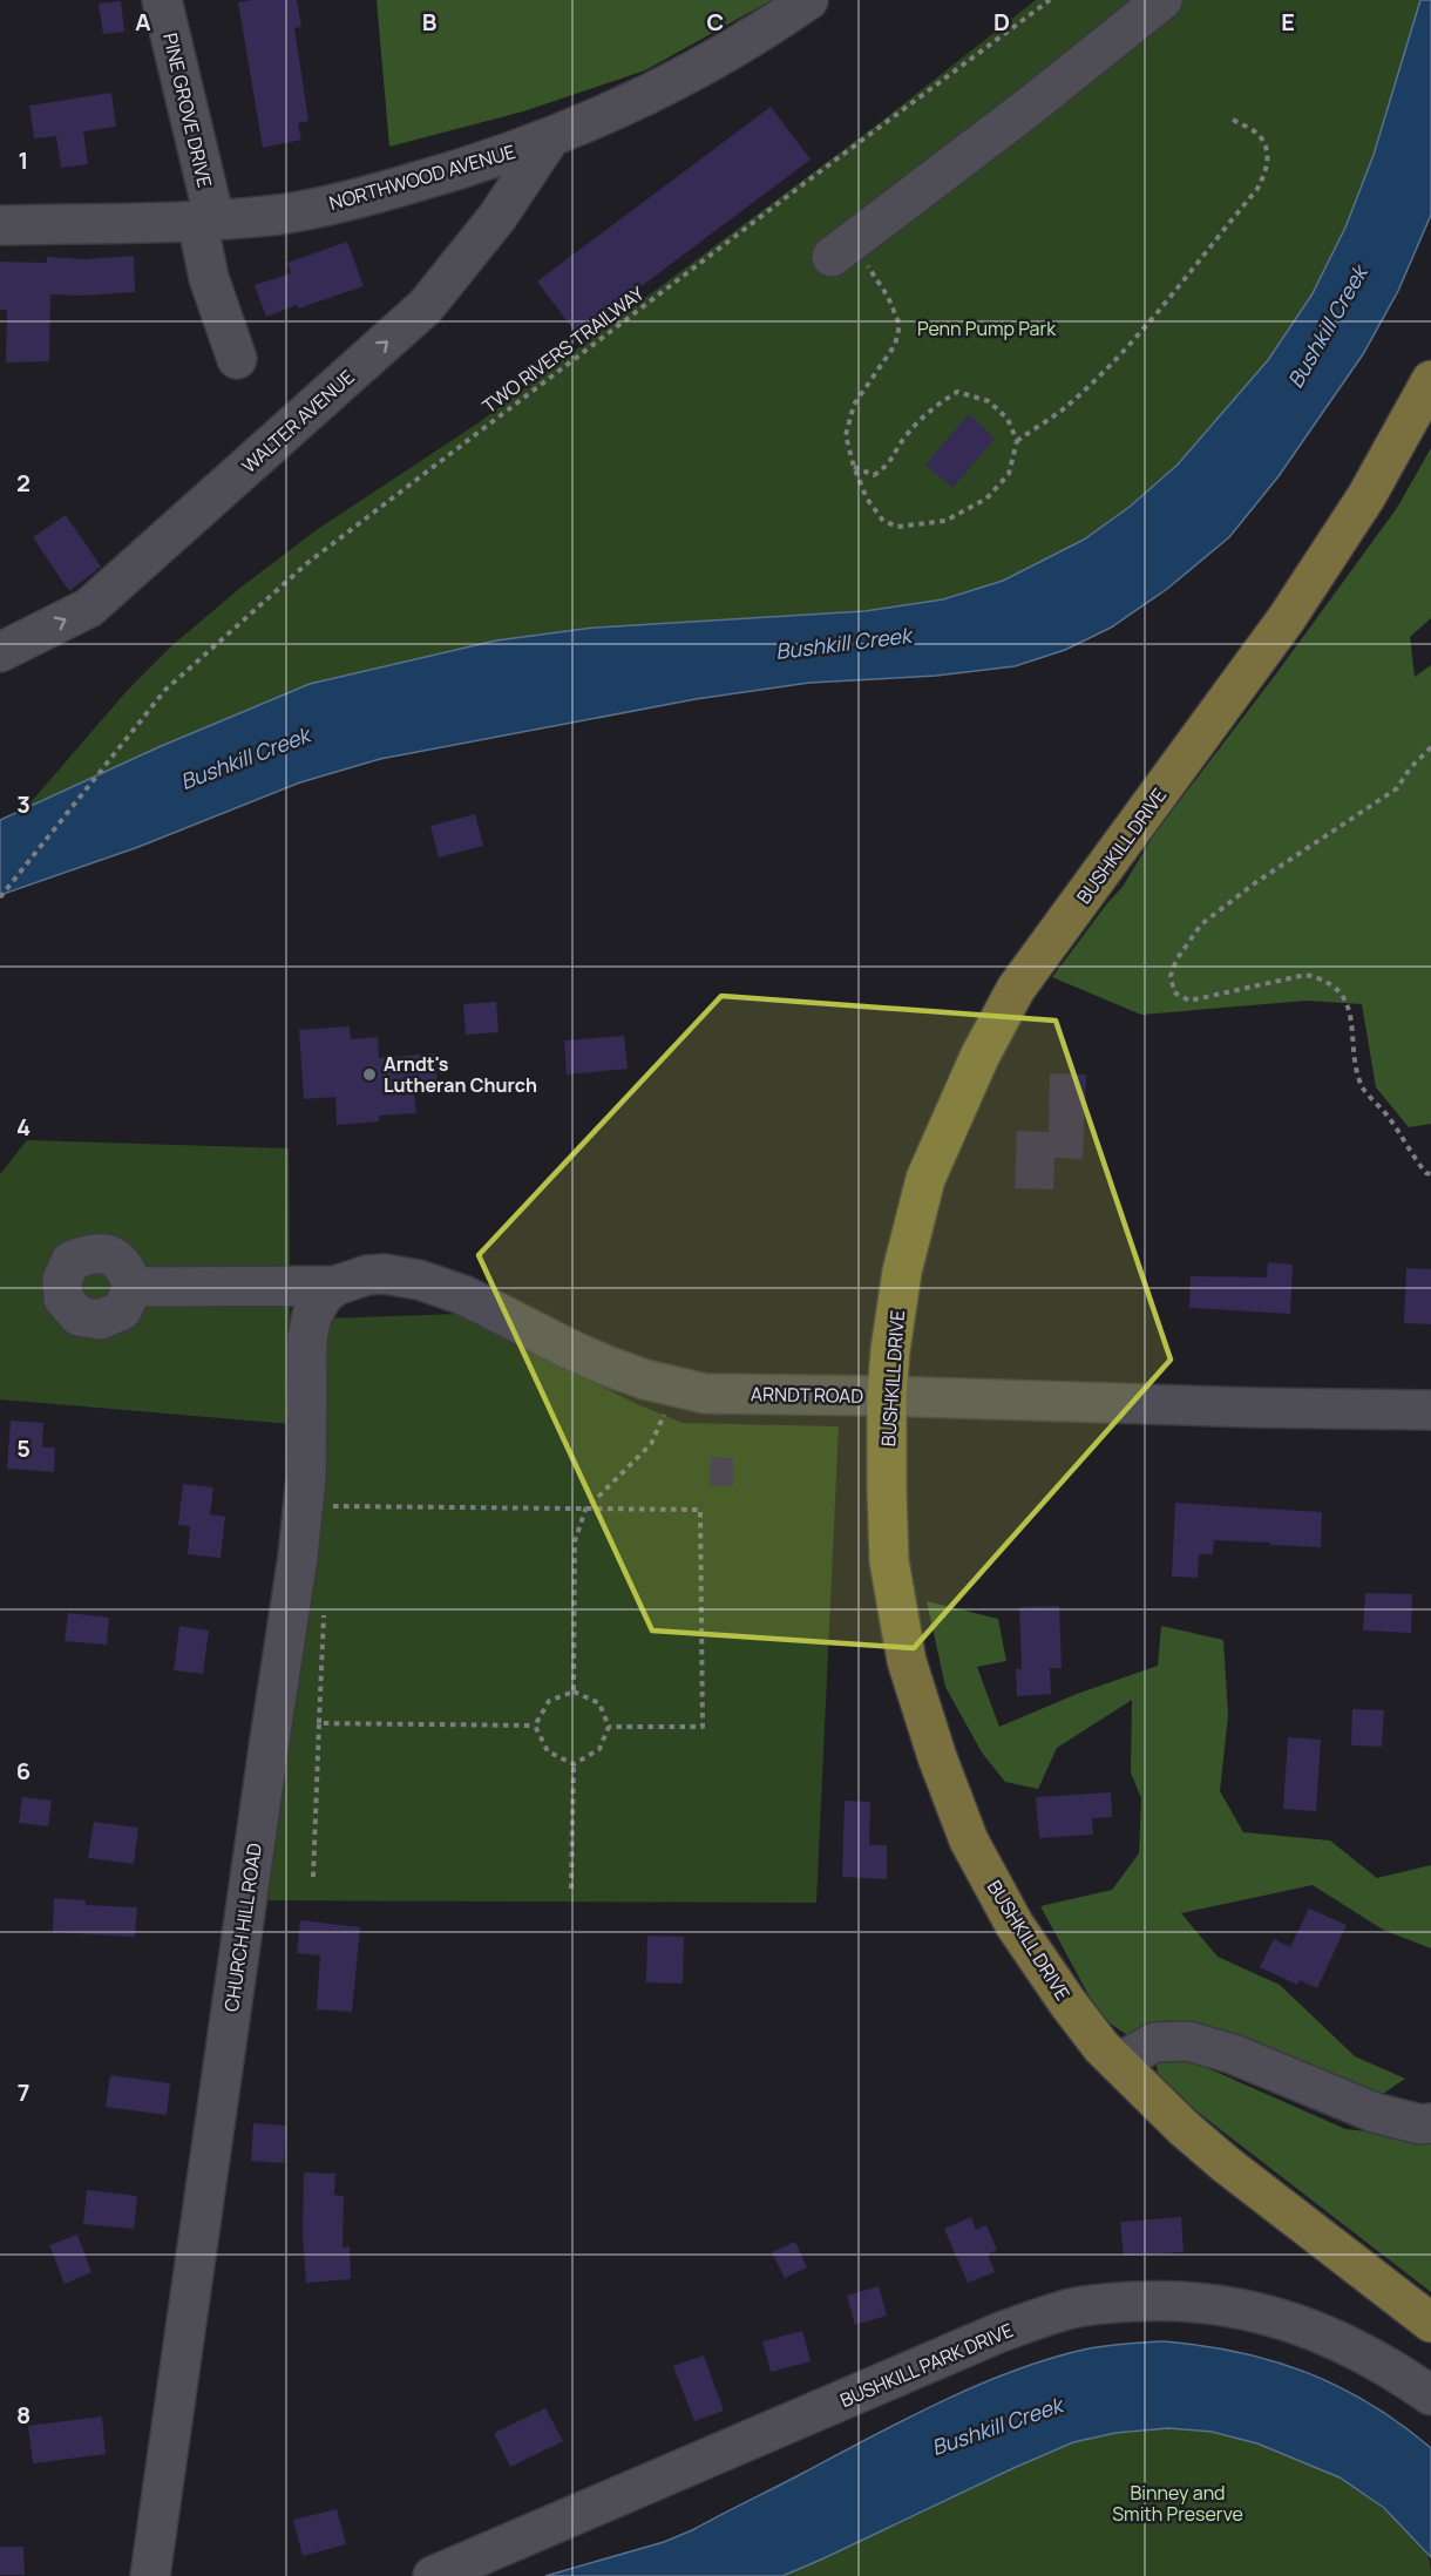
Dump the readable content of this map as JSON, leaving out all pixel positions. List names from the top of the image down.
{
  "streets": {
    "main road": ["BUSHKILL DRIVE"],
    "street": [
      "PINE GROVE DRIVE",
      "NORTHWOOD AVENUE",
      "WALTER AVENUE",
      "ARNDT ROAD",
      "CHURCH HILL ROAD",
      "BUSHKILL PARK DRIVE"
    ],
    "path": ["TWO RIVERS TRAILWAY"]
  },
  "crossings": [
    ["PINE GROVE DRIVE", "NORTHWOOD AVENUE"],
    ["NORTHWOOD AVENUE", "WALTER AVENUE"],
    ["BUSHKILL DRIVE", "ARNDT ROAD"],
    ["ARNDT ROAD", "CHURCH HILL ROAD"]
  ],
  "one_way": ["WALTER AVENUE"],
  "water": ["Bushkill Creek"],
  "parks": ["Penn Pump Park", "Binney and Smith Preserve"],
  "places": ["Arndt's Lutheran Church"],
  "grid": {
    "columns": [
      "A",
      "B",
      "C",
      "D",
      "E"
    ],
    "rows": [
      "1",
      "2",
      "3",
      "4",
      "5",
      "6",
      "7",
      "8"
    ]
  }
}
